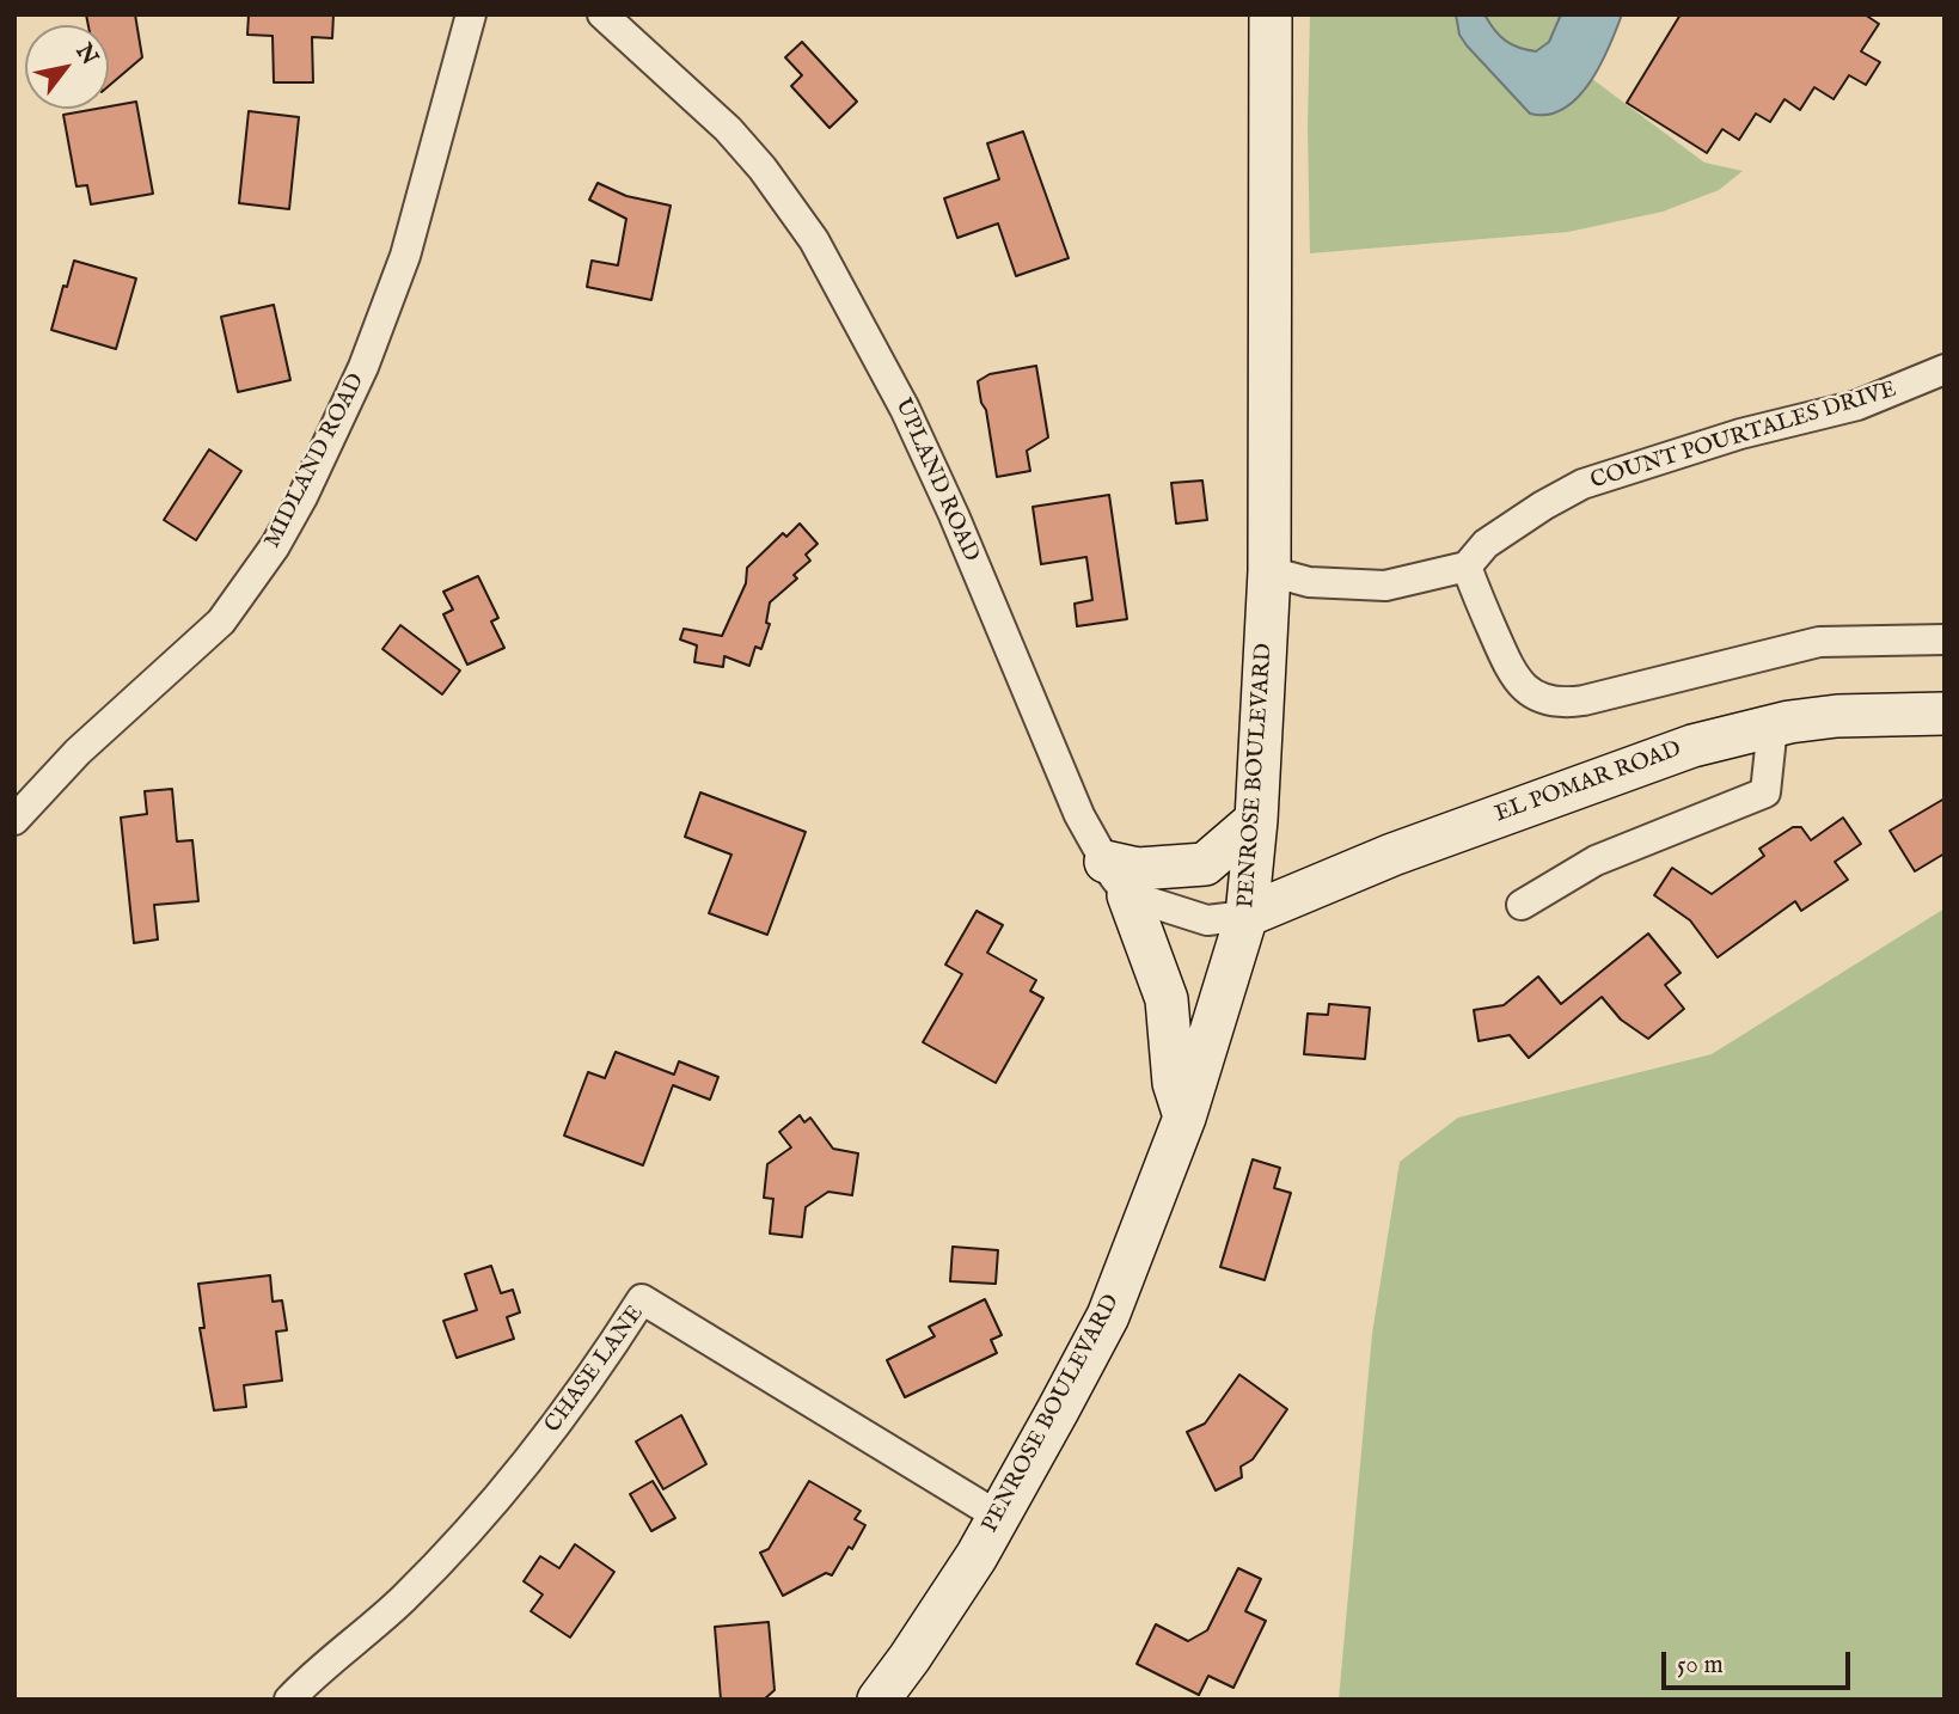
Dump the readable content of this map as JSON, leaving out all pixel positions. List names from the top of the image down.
{
  "streets": {
    "street": [
      "COUNT POURTALES DRIVE",
      "MIDLAND ROAD",
      "UPLAND ROAD",
      "PENROSE BOULEVARD",
      "EL POMAR ROAD",
      "CHASE LANE"
    ]
  },
  "crossings": [
    ["PENROSE BOULEVARD", "EL POMAR ROAD"],
    ["PENROSE BOULEVARD", "CHASE LANE"]
  ],
  "scale_bar": "50 m",
  "north": "top right"
}
